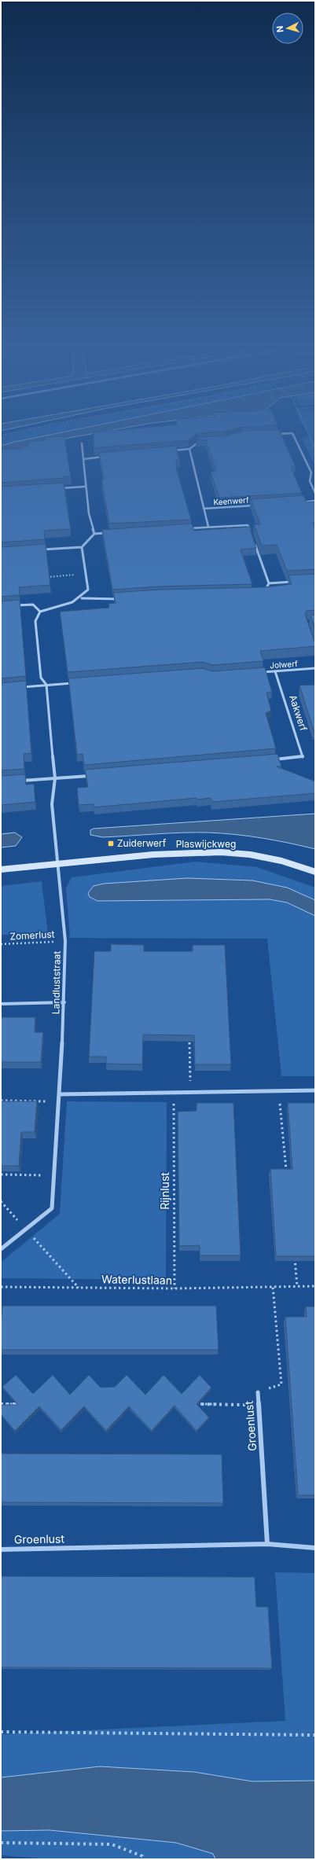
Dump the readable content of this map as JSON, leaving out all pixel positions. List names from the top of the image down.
{
  "streets": {
    "street": [
      "Keenwerf",
      "Jolwerf",
      "Aakwerf",
      "Plaswijckweg",
      "Landluststraat",
      "Groenlust"
    ],
    "path": ["Zomerlust", "Rijnlust", "Waterlustlaan"]
  },
  "crossings": [
    ["Jolwerf", "Aakwerf"],
    ["Plaswijckweg", "Landluststraat"],
    ["Zomerlust", "Landluststraat"],
    ["Rijnlust", "Waterlustlaan"],
    ["Waterlustlaan", "Groenlust"]
  ],
  "places": {
    "transit": ["Zuiderwerf"]
  },
  "north": "left"
}
